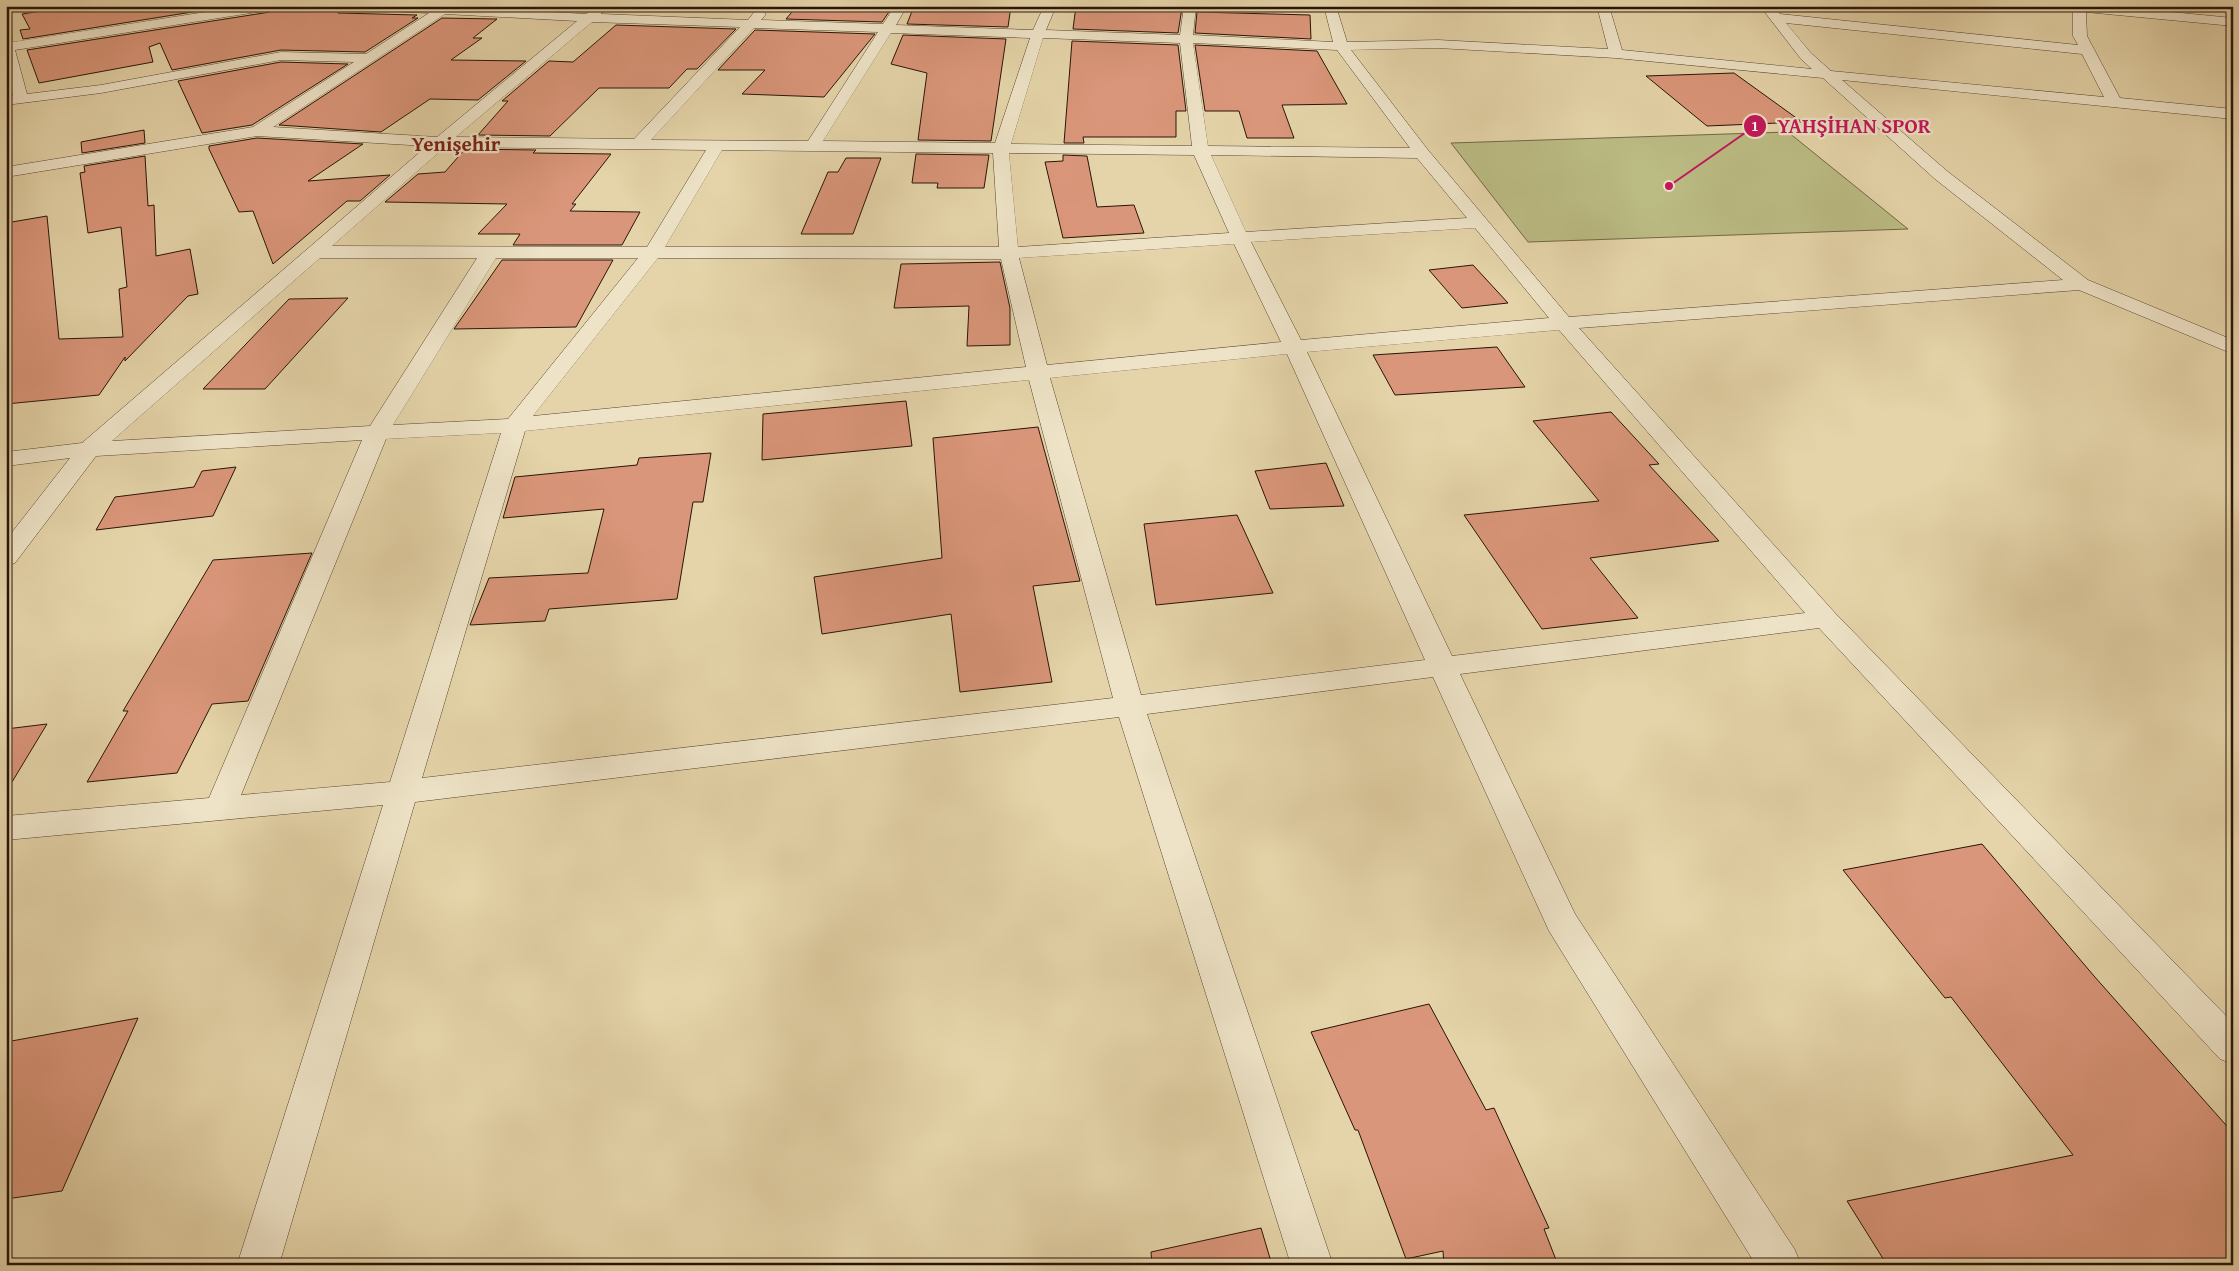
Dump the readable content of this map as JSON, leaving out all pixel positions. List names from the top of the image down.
{
  "districts": ["Yenişehir"],
  "places": ["YAHŞİHAN SPOR"]
}
